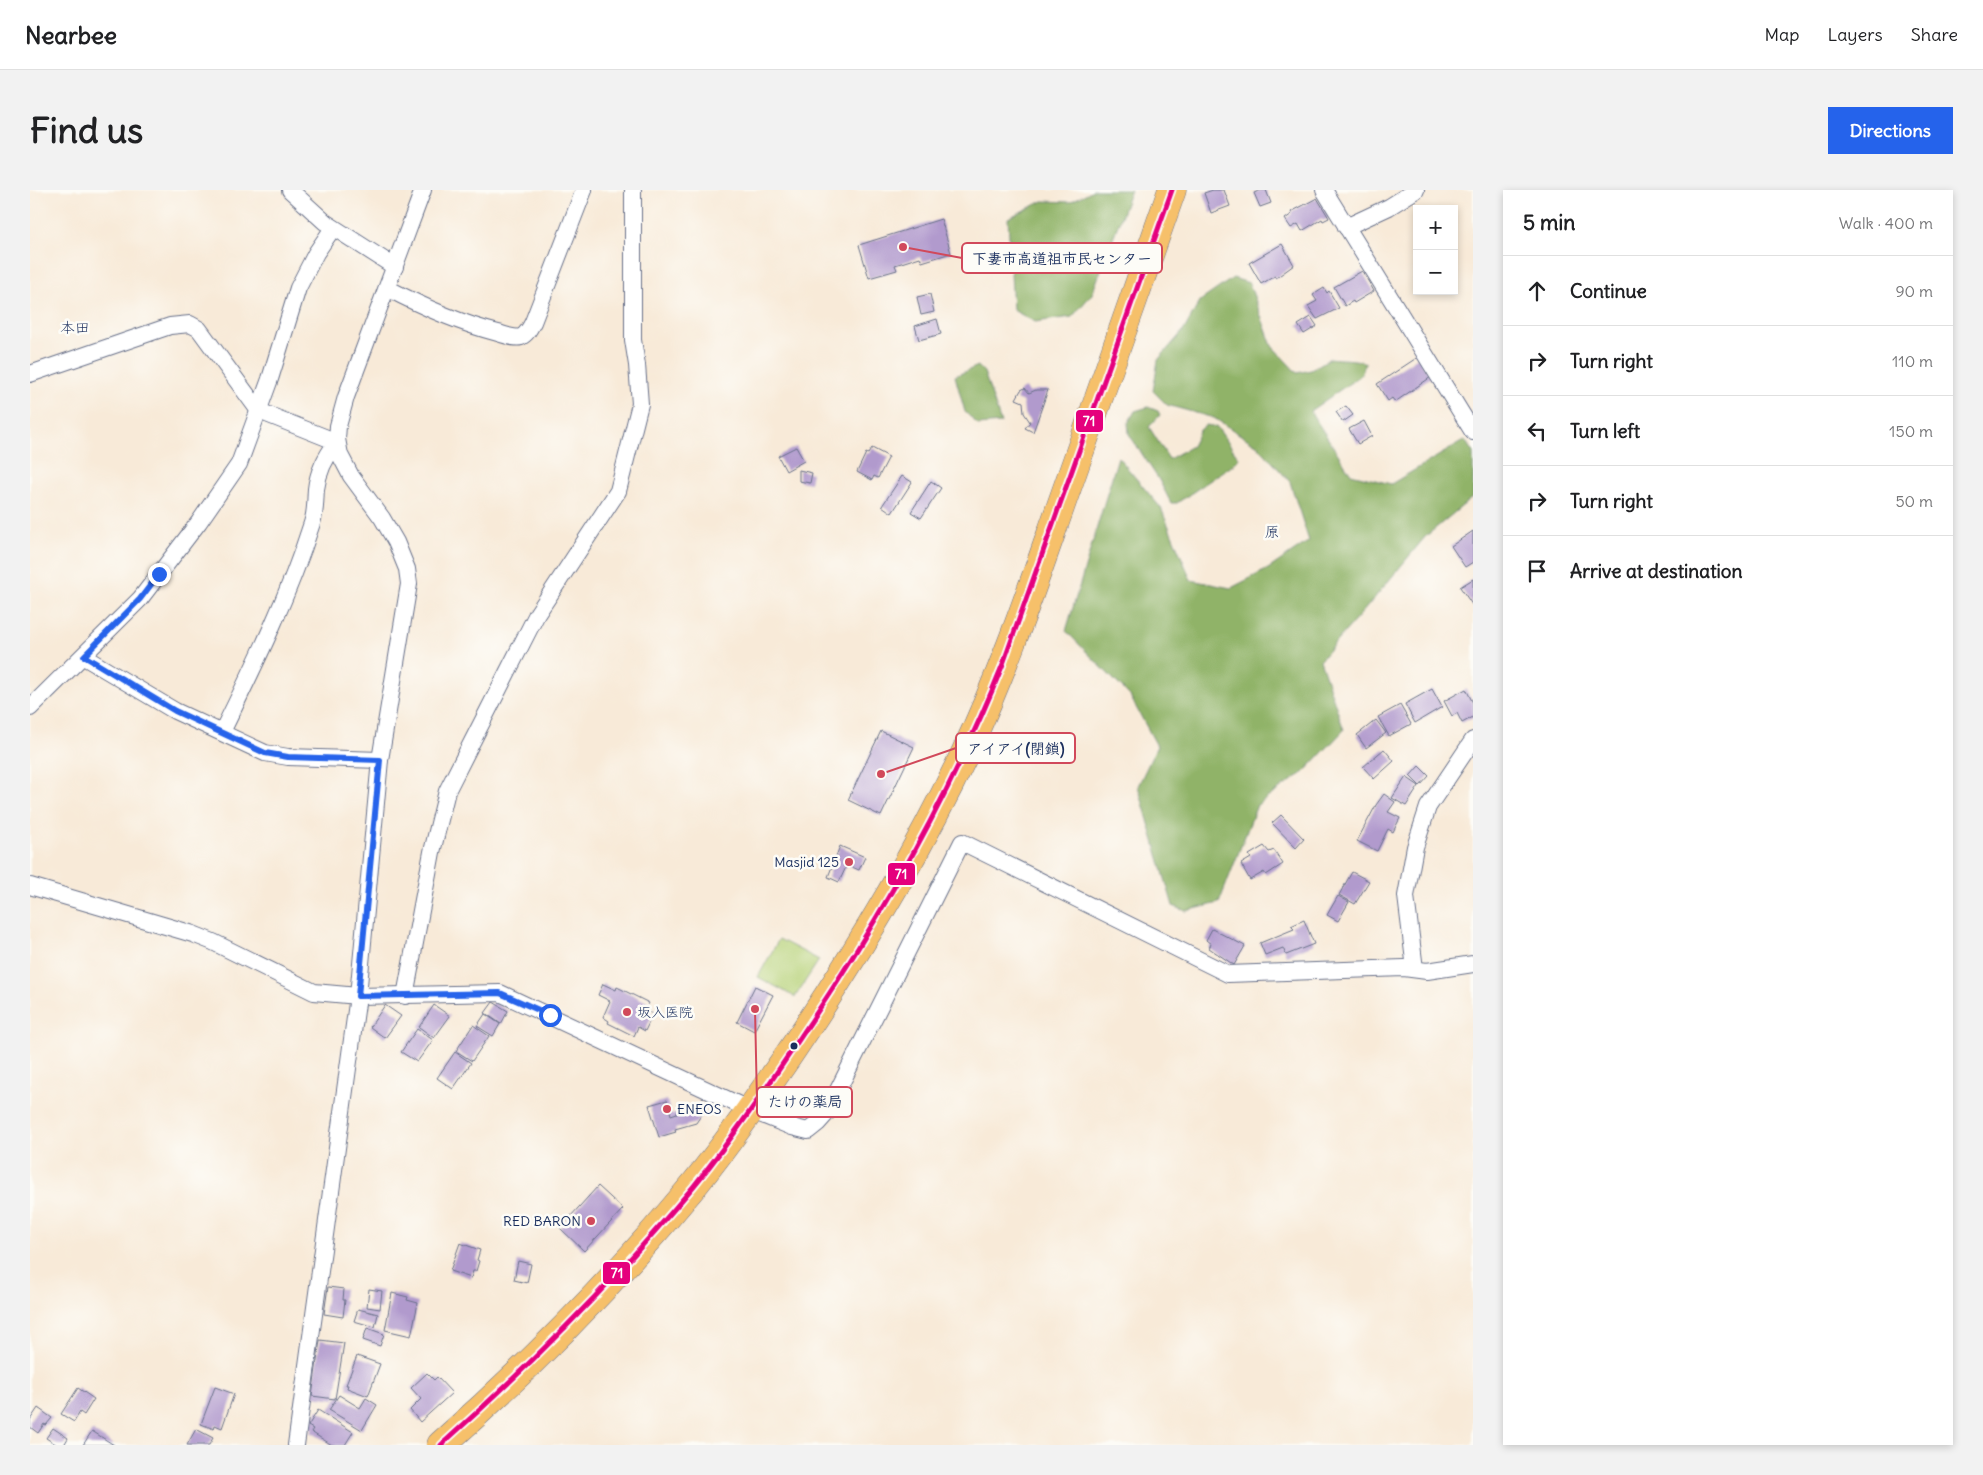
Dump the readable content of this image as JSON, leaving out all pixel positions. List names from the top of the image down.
{
  "districts": ["本田", "原"],
  "places": [
    "下妻市高道祖市民センター",
    "アイアイ(閉鎖)",
    "Masjid 125",
    "たけの薬局",
    "坂入医院",
    "ENEOS",
    "RED BARON"
  ],
  "lines": ["transit line 71"],
  "page": {
    "header": "Nearbee",
    "nav": ["Map", "Layers", "Share"],
    "buttons": "Directions",
    "title": "Find us",
    "heading": ["5 min", "Walk · 400 m"],
    "map_buttons": ["+", "−"],
    "list": [
      ["Continue", "90 m"],
      ["Turn right", "110 m"],
      ["Turn left", "150 m"],
      ["Turn right", "50 m"],
      "Arrive at destination"
    ]
  }
}
